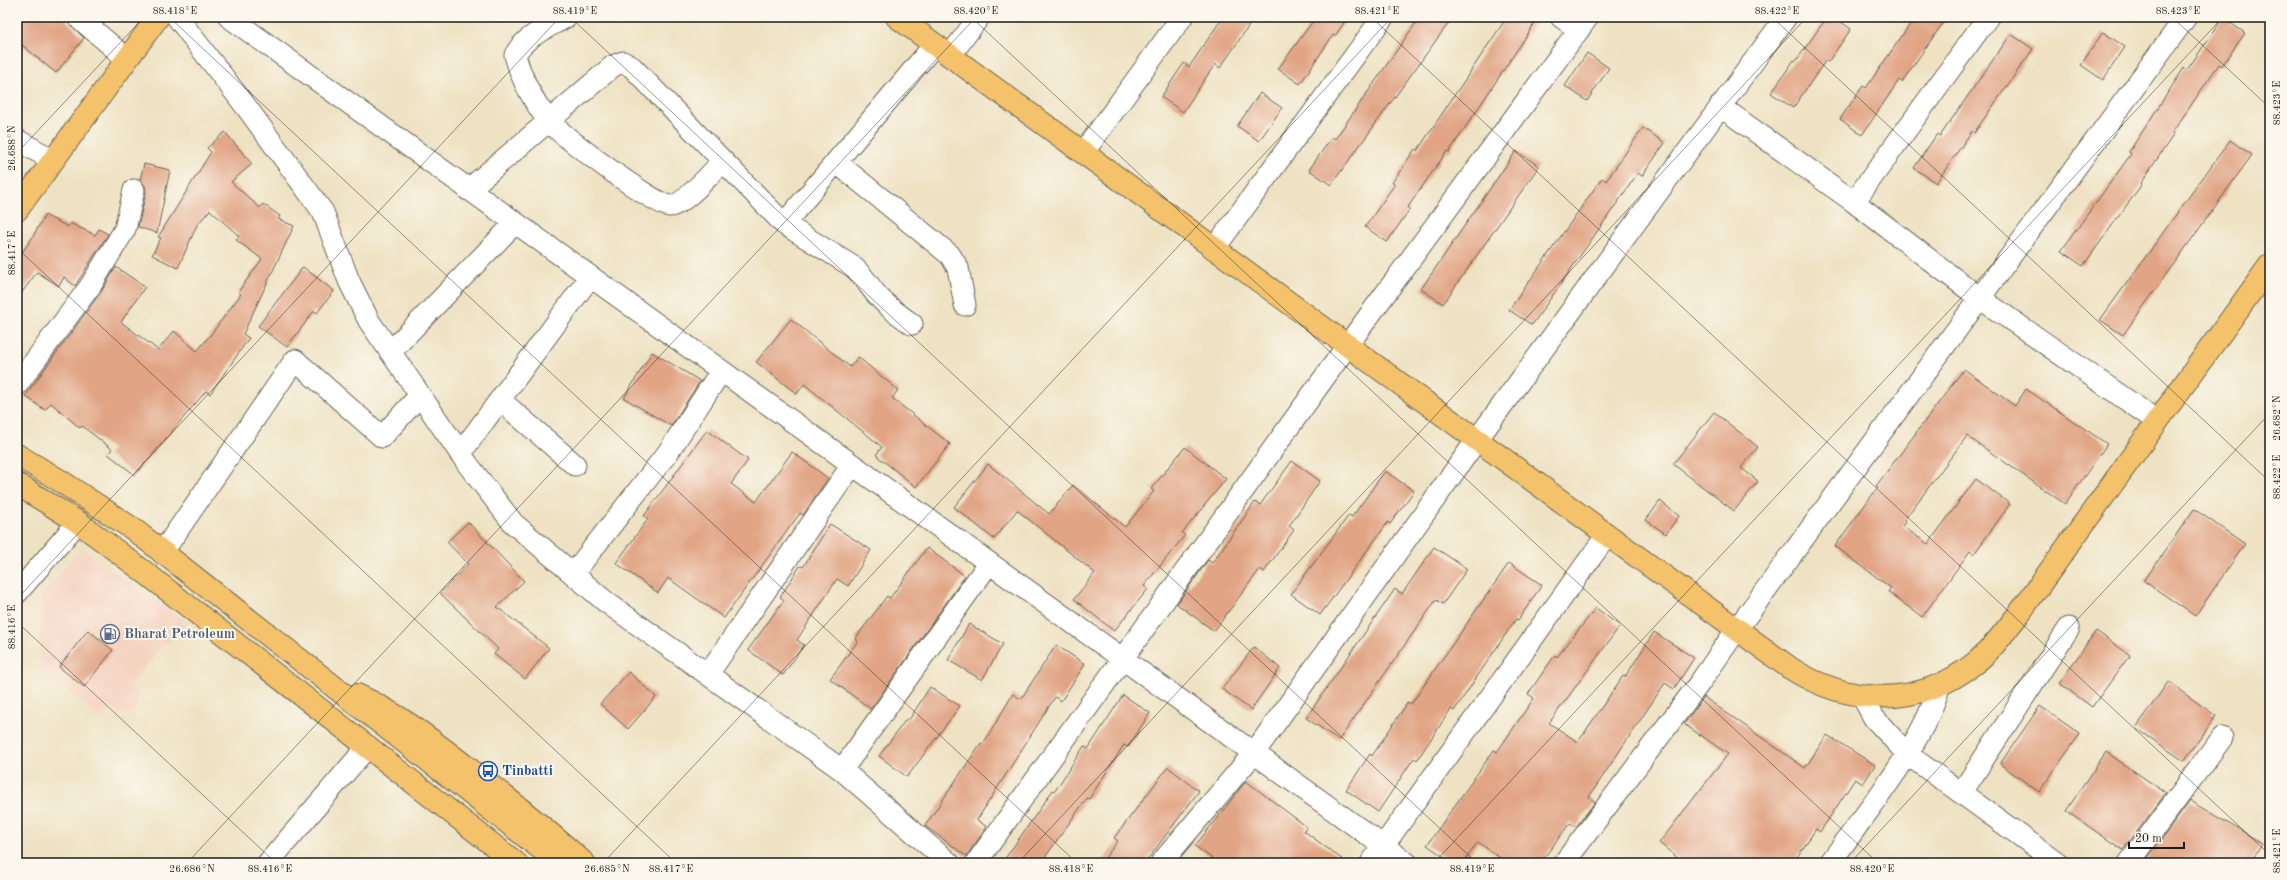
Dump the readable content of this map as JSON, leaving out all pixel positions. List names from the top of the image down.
{
  "places": {
    "fuel station": ["Bharat Petroleum"],
    "bus stop": ["Tinbatti"]
  },
  "scale_bar": "20 m",
  "coordinates": [
    "88.418°E",
    "88.419°E",
    "88.420°E",
    "88.421°E",
    "88.422°E",
    "88.423°E",
    "26.688°N",
    "88.417°E",
    "26.682°N",
    "88.416°E",
    "26.686°N",
    "26.685°N"
  ]
}
